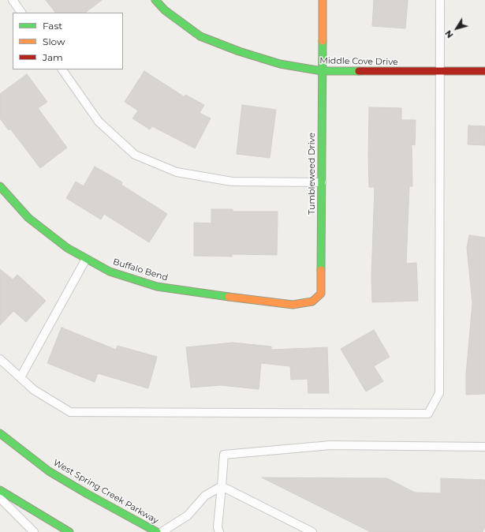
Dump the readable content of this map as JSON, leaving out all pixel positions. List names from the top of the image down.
{
  "streets": {
    "street": [
      "Middle Cove Drive",
      "Tumbleweed Drive",
      "Buffalo Bend",
      "West Spring Creek Parkway"
    ]
  },
  "crossings": [
    ["Middle Cove Drive", "Tumbleweed Drive"],
    ["Tumbleweed Drive", "Buffalo Bend"]
  ],
  "legend": ["Fast", "Slow", "Jam"],
  "north": "bottom left"
}
